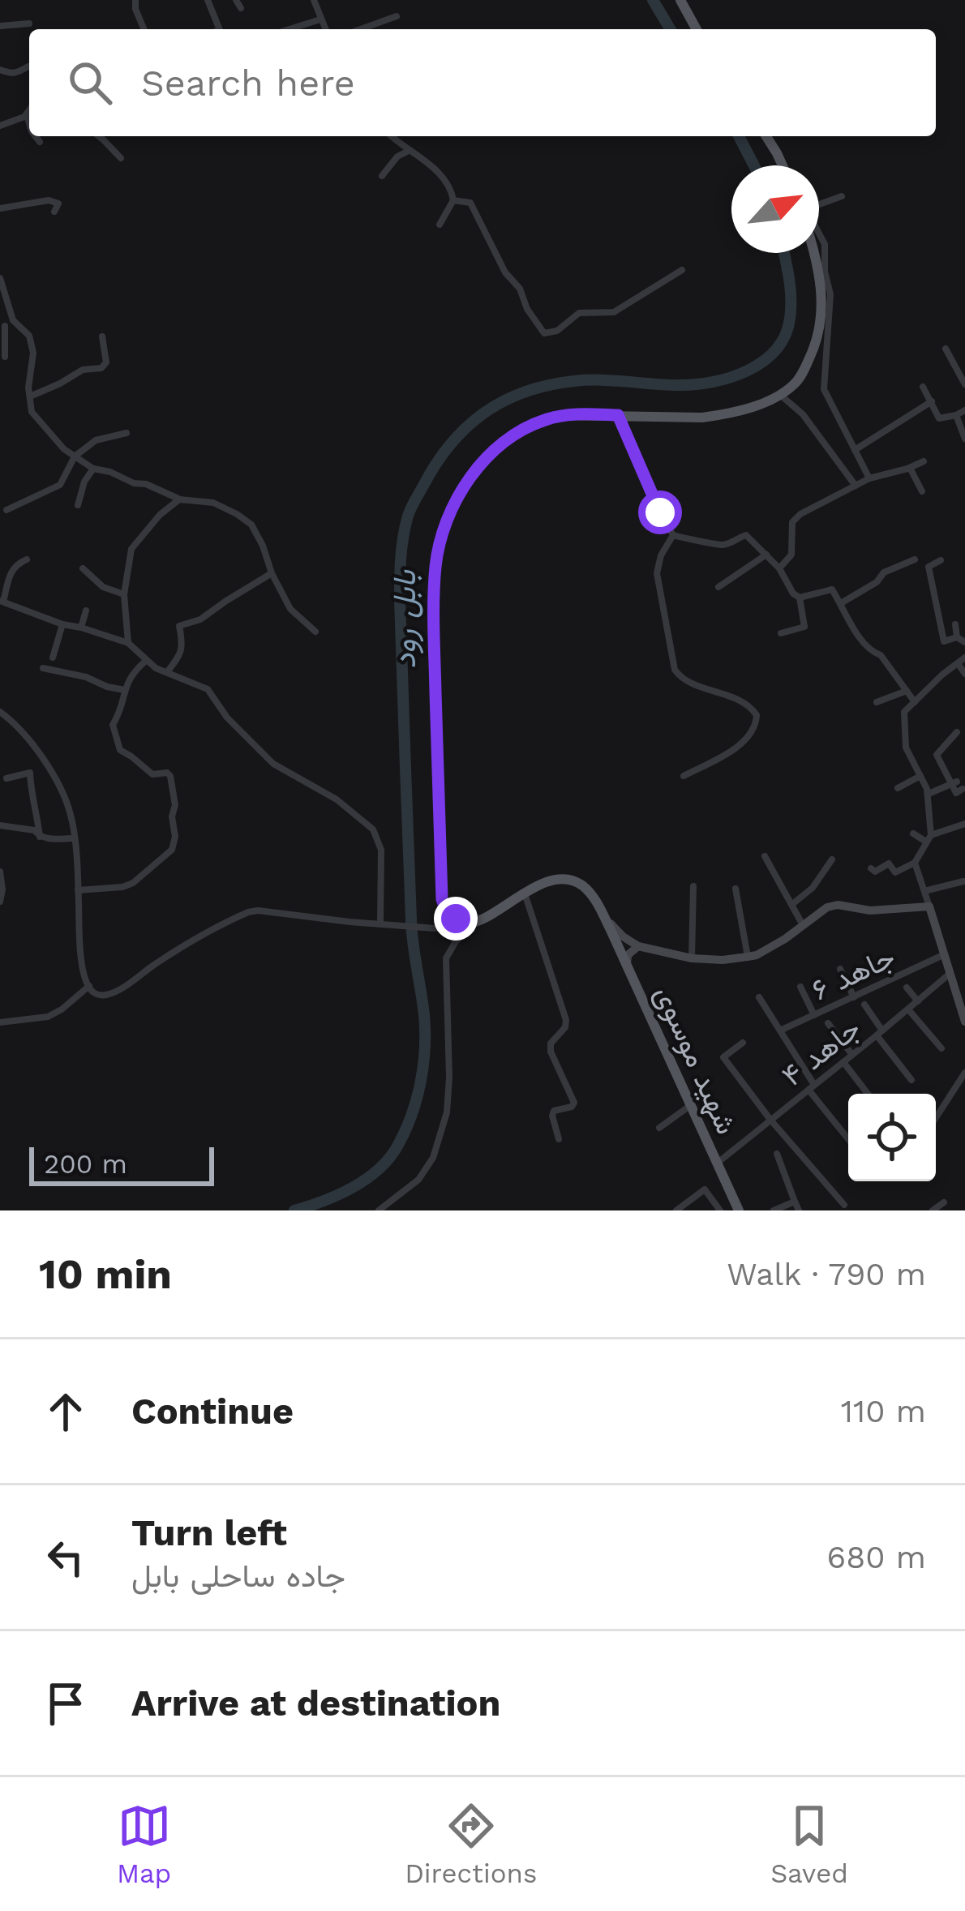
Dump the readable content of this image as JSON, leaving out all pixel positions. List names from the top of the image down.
{
  "streets": {
    "main road": ["شهید موسوی"],
    "street": ["جاهد ۶", "جاهد ۴"]
  },
  "crossings": [
    ["جاهد ۴", "شهید موسوی"]
  ],
  "water": ["بابل رود"],
  "scale_bar": "200 m",
  "north": "top right",
  "page": {
    "search": "Search here",
    "scale": "200 m",
    "heading": ["10 min", "Walk · 790 m"],
    "list": [
      ["Continue", "110 m"],
      ["Turn left", "جاده ساحلی بابل", "680 m"],
      "Arrive at destination"
    ],
    "nav": ["Map", "Directions", "Saved"]
  }
}
